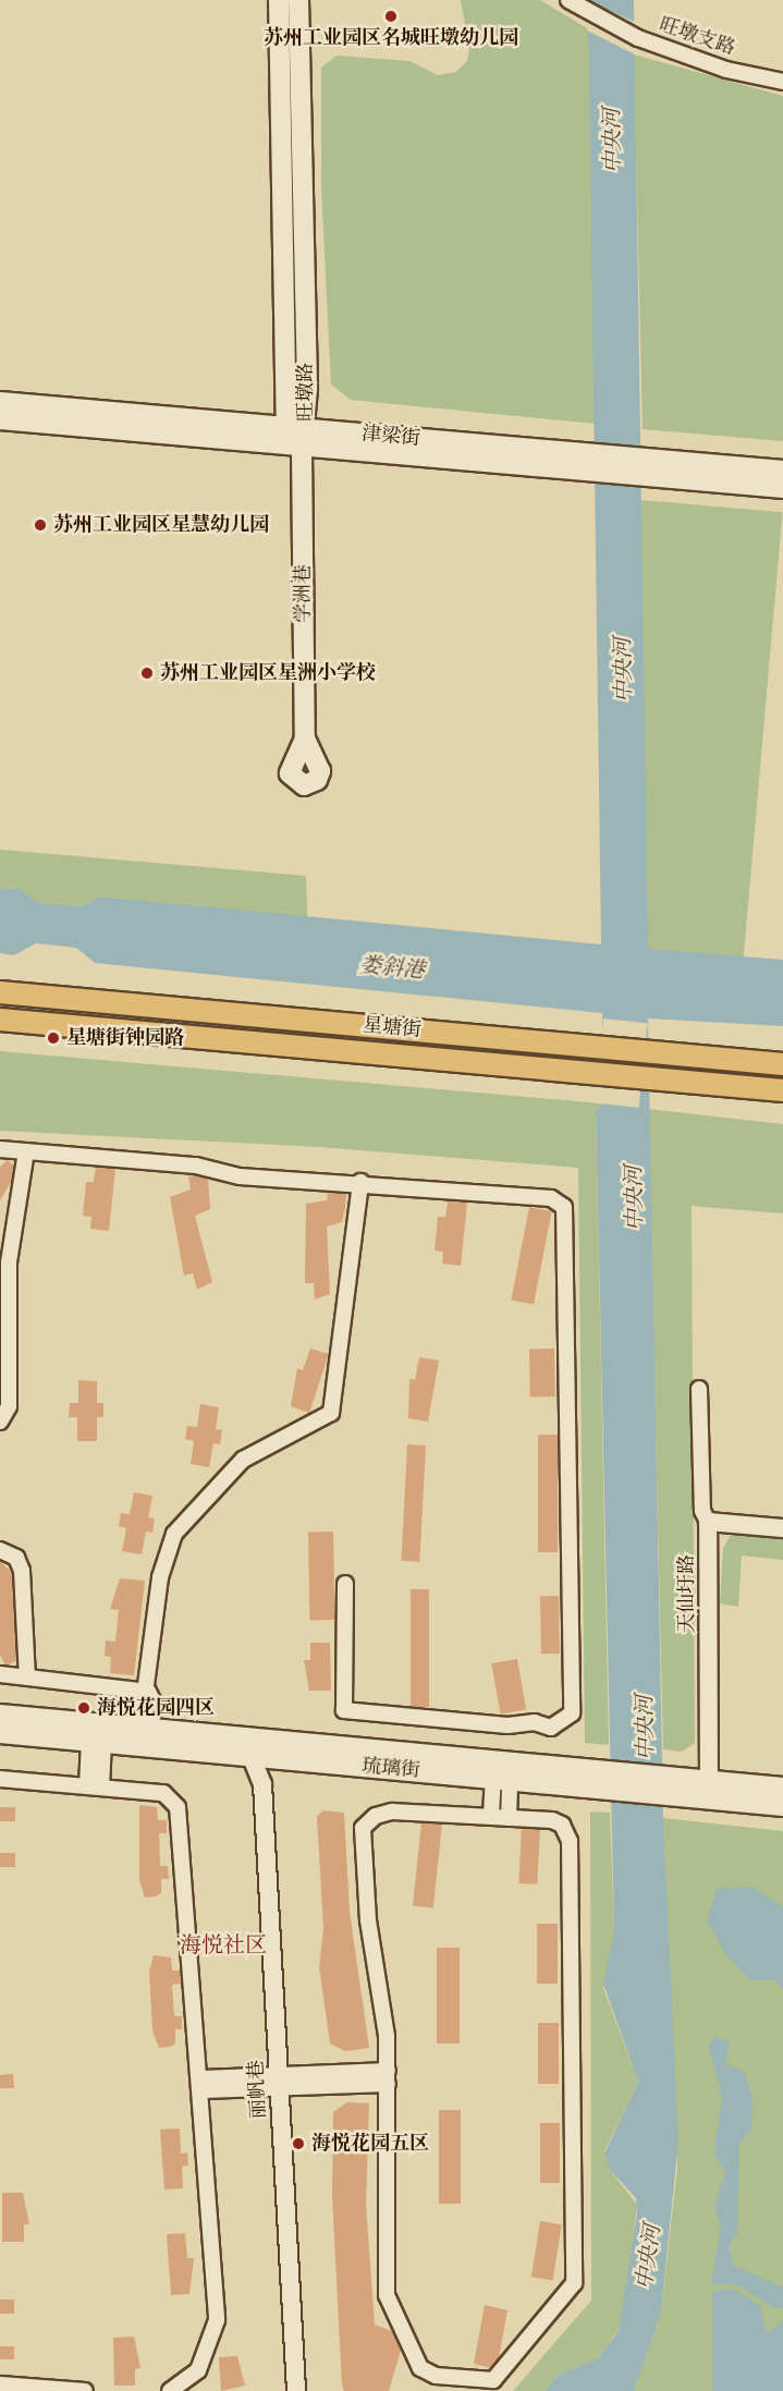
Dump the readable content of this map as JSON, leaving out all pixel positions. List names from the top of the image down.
{
  "streets": {
    "main road": [
      "旺墩路",
      "津梁街",
      "学洲巷",
      "星塘街",
      "琉璃街"
    ],
    "street": ["旺墩支路", "天仙圩路", "丽帆巷"]
  },
  "crossings": [
    ["旺墩路", "津梁街"],
    ["旺墩路", "学洲巷"],
    ["津梁街", "学洲巷"],
    ["天仙圩路", "琉璃街"],
    ["琉璃街", "丽帆巷"]
  ],
  "districts": ["海悦社区"],
  "water": ["中央河", "娄斜港"],
  "places": [
    "苏州工业园区名城旺墩幼儿园",
    "苏州工业园区星慧幼儿园",
    "苏州工业园区星洲小学校",
    "星塘街钟园路",
    "海悦花园四区",
    "海悦花园五区"
  ]
}
